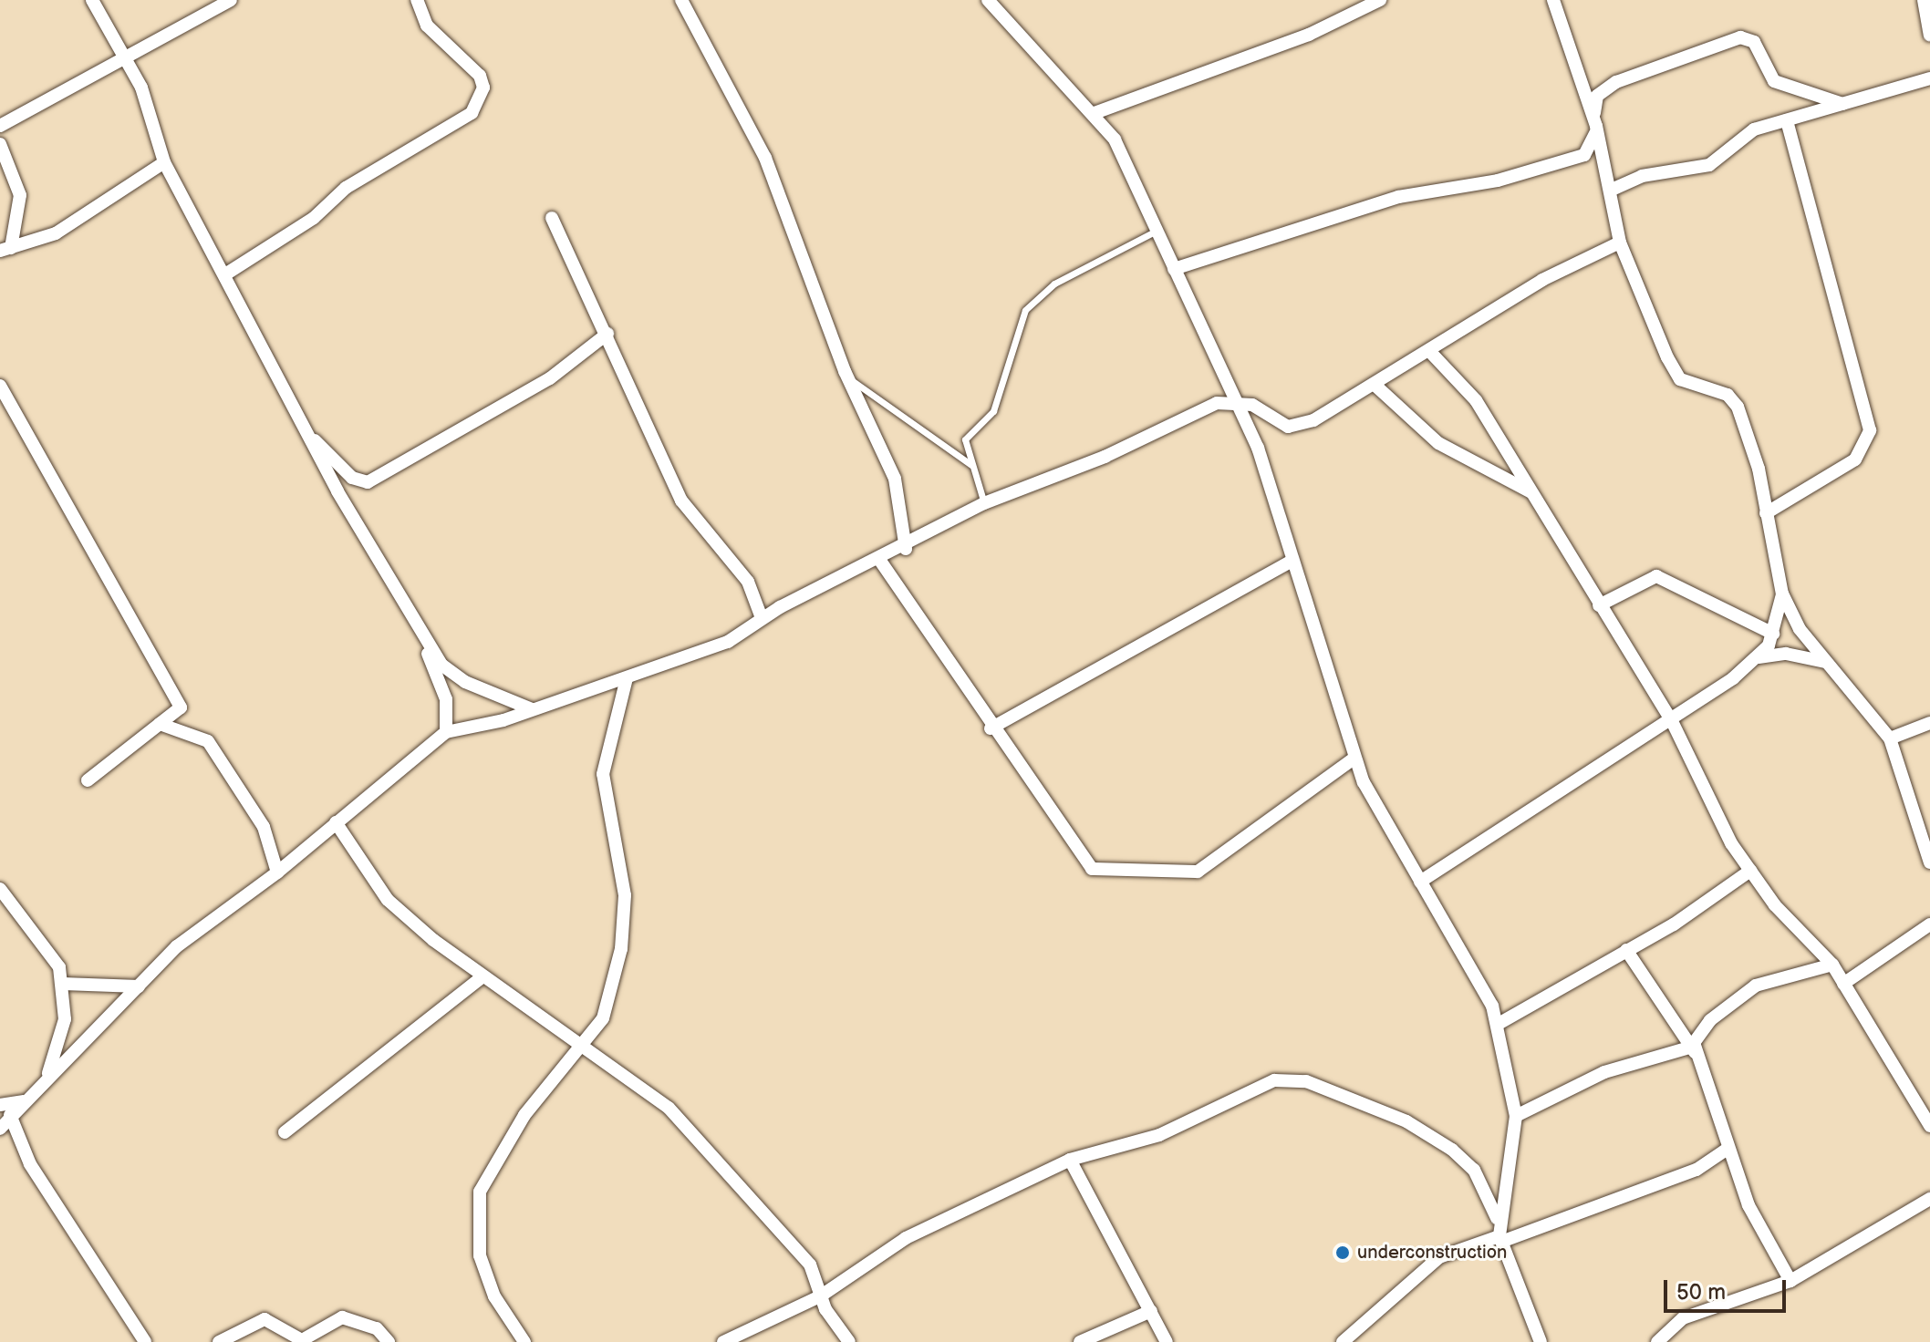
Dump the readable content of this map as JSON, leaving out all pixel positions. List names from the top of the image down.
{
  "places": ["underconstruction"],
  "scale_bar": "50 m"
}
